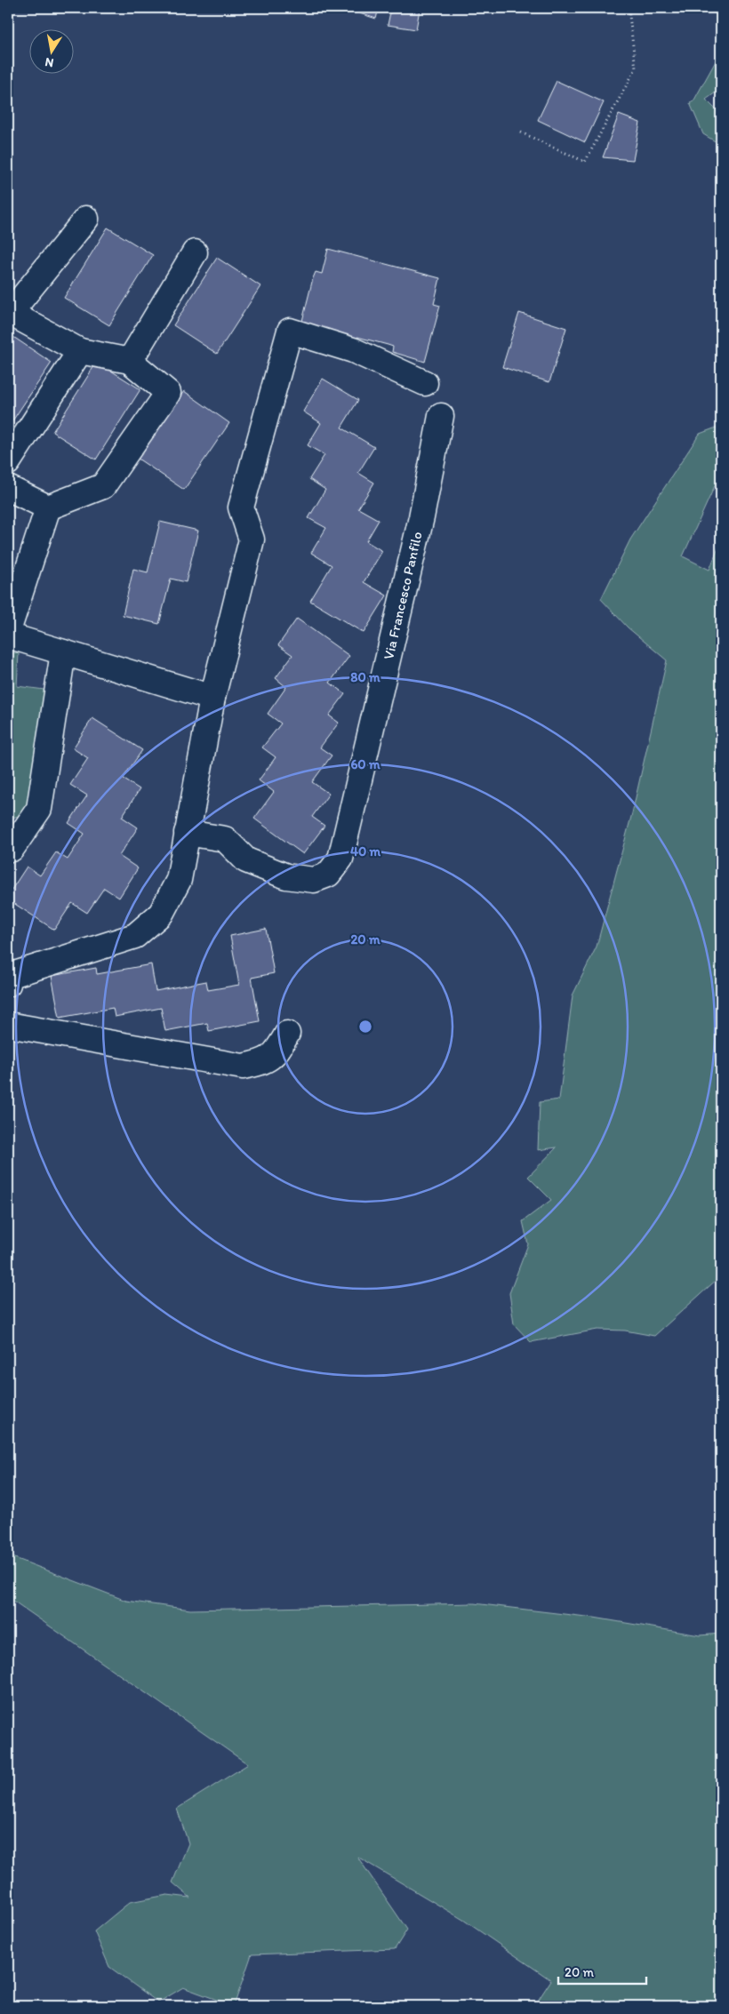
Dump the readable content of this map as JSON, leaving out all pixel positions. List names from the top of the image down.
{
  "streets": {
    "street": ["Via Francesco Panfilo"]
  },
  "scale_bar": "20 m",
  "north": "bottom",
  "rings": [
    "80 m",
    "60 m",
    "40 m",
    "20 m"
  ]
}
